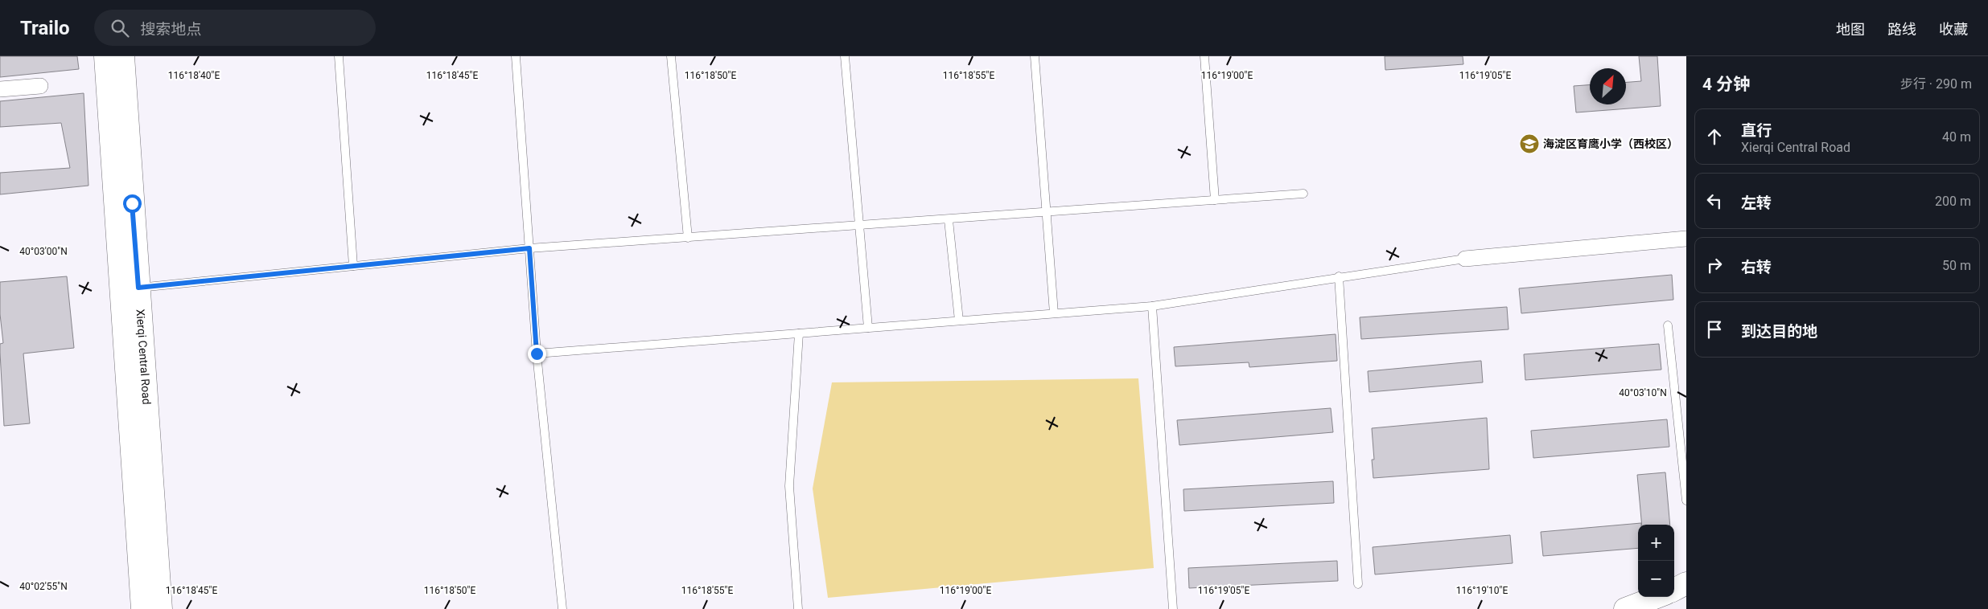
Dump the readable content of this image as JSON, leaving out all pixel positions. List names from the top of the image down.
{
  "streets": {
    "main road": ["Xierqi Central Road"]
  },
  "places": {
    "school or university": ["海淀区育鹰小学（西校区）"]
  },
  "north": "top right",
  "page": {
    "header": "Trailo",
    "search": "搜索地点",
    "nav": ["地图", "路线", "收藏"],
    "heading": ["4 分钟", "步行 · 290 m"],
    "list": [
      ["直行", "Xierqi Central Road", "40 m"],
      ["左转", "200 m"],
      ["右转", "50 m"],
      "到达目的地"
    ],
    "map_buttons": ["+", "−"]
  },
  "coordinates": [
    "116°18'40\"E",
    "116°18'45\"E",
    "116°18'50\"E",
    "116°18'55\"E",
    "116°19'00\"E",
    "116°19'05\"E",
    "40°03'00\"N",
    "40°03'10\"N",
    "40°02'55\"N",
    "116°19'10\"E"
  ]
}
